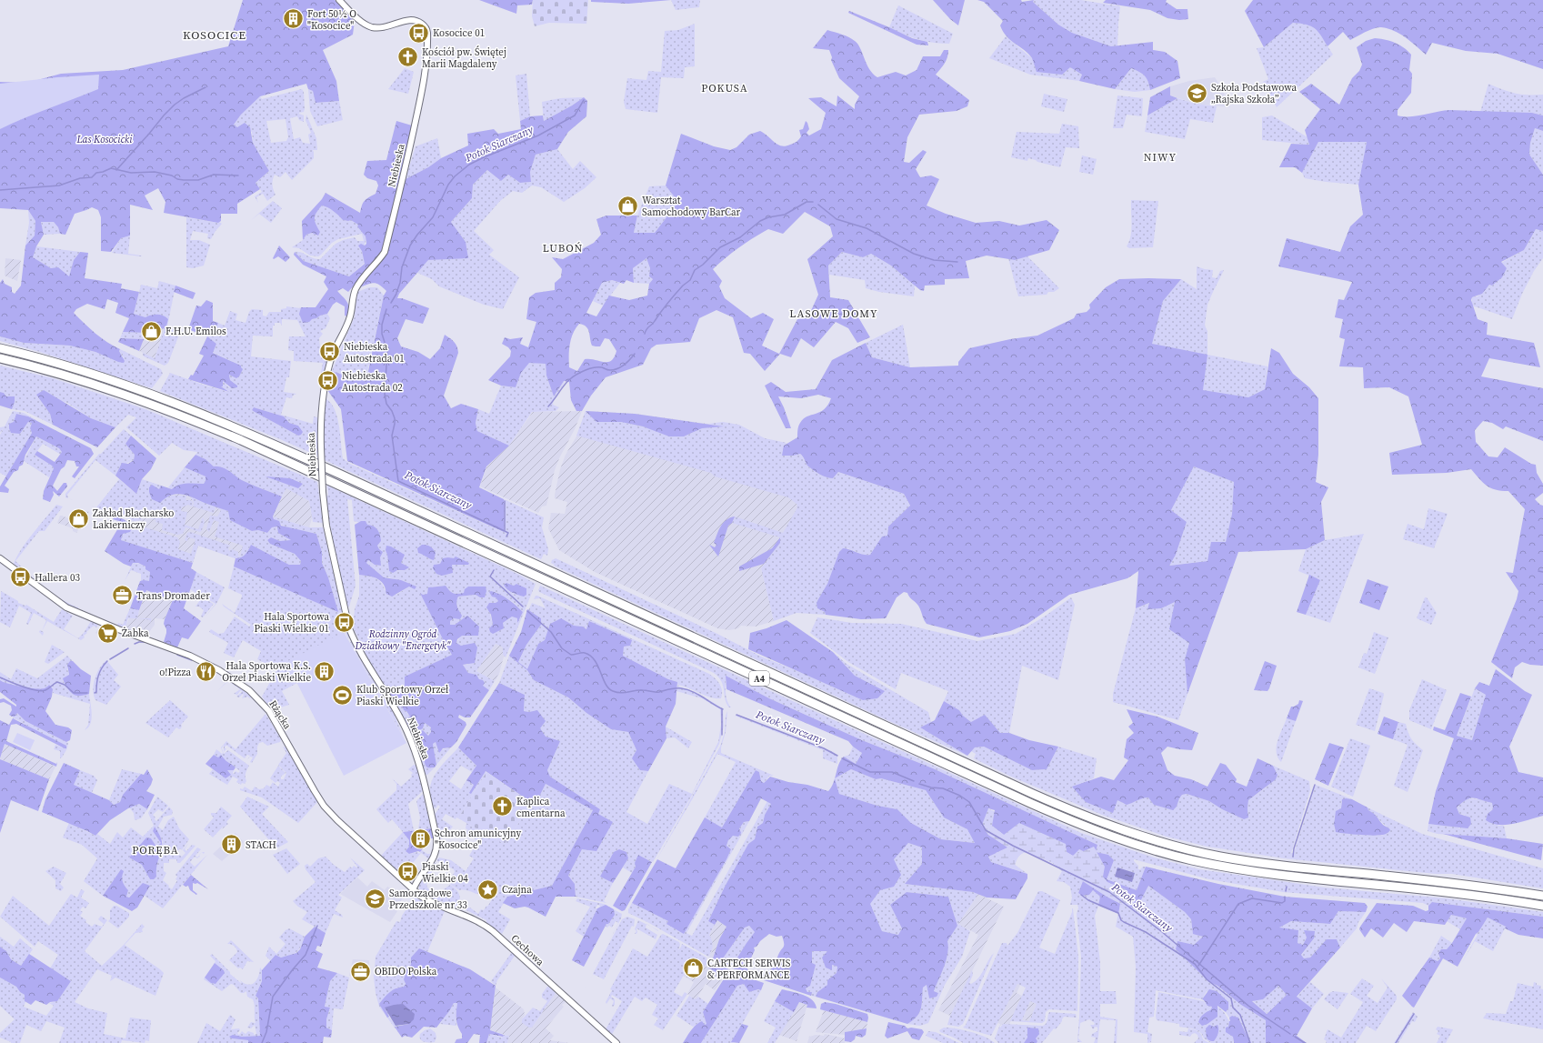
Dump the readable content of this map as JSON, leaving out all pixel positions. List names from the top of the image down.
{
  "streets": {
    "highway": ["A4"],
    "street": ["Niebieska", "Rżącka", "Cechowa"]
  },
  "crossings": [
    ["Niebieska", "Rżącka"],
    ["Niebieska", "Cechowa"],
    ["Rżącka", "Cechowa"]
  ],
  "districts": [
    "KOSOCICE",
    "POKUSA",
    "NIWY",
    "LUBOŃ",
    "LASOWE DOMY",
    "PORĘBA"
  ],
  "water": ["Potok Siarczany"],
  "parks": ["Las Kosocicki", "Rodzinny Ogród Działkowy \"Energetyk\""],
  "places": {
    "building": [
      "Fort 50½ O \"Kosocice\"",
      "Hala Sportowa K.S. Orzeł Piaski Wielkie",
      "Schron amunicyjny \"Kosocice\"",
      "STACH"
    ],
    "bus stop": [
      "Kosocice 01",
      "Niebieska Autostrada 01",
      "Niebieska Autostrada 02",
      "Hallera 03",
      "Hala Sportowa Piaski Wielkie 01",
      "Piaski Wielkie 04"
    ],
    "church": ["Kościół pw. Świętej Marii Magdaleny", "Kaplica cmentarna"],
    "school or university": ["Szkoła Podstawowa „Rajska Szkoła”", "Samorządowe Przedszkole nr 33"],
    "shop": [
      "Warsztat Samochodowy BarCar",
      "F.H.U. Emilos",
      "Zakład Blacharsko Lakierniczy",
      "CARTECH SERWIS & PERFORMANCE"
    ],
    "office": ["Trans Dromader", "OBIDO Polska"],
    "supermarket": ["Żabka"],
    "restaurant": ["o!Pizza"],
    "sports": ["Klub Sportowy Orzeł Piaski Wielkie"],
    "place": ["Czajna"]
  }
}
